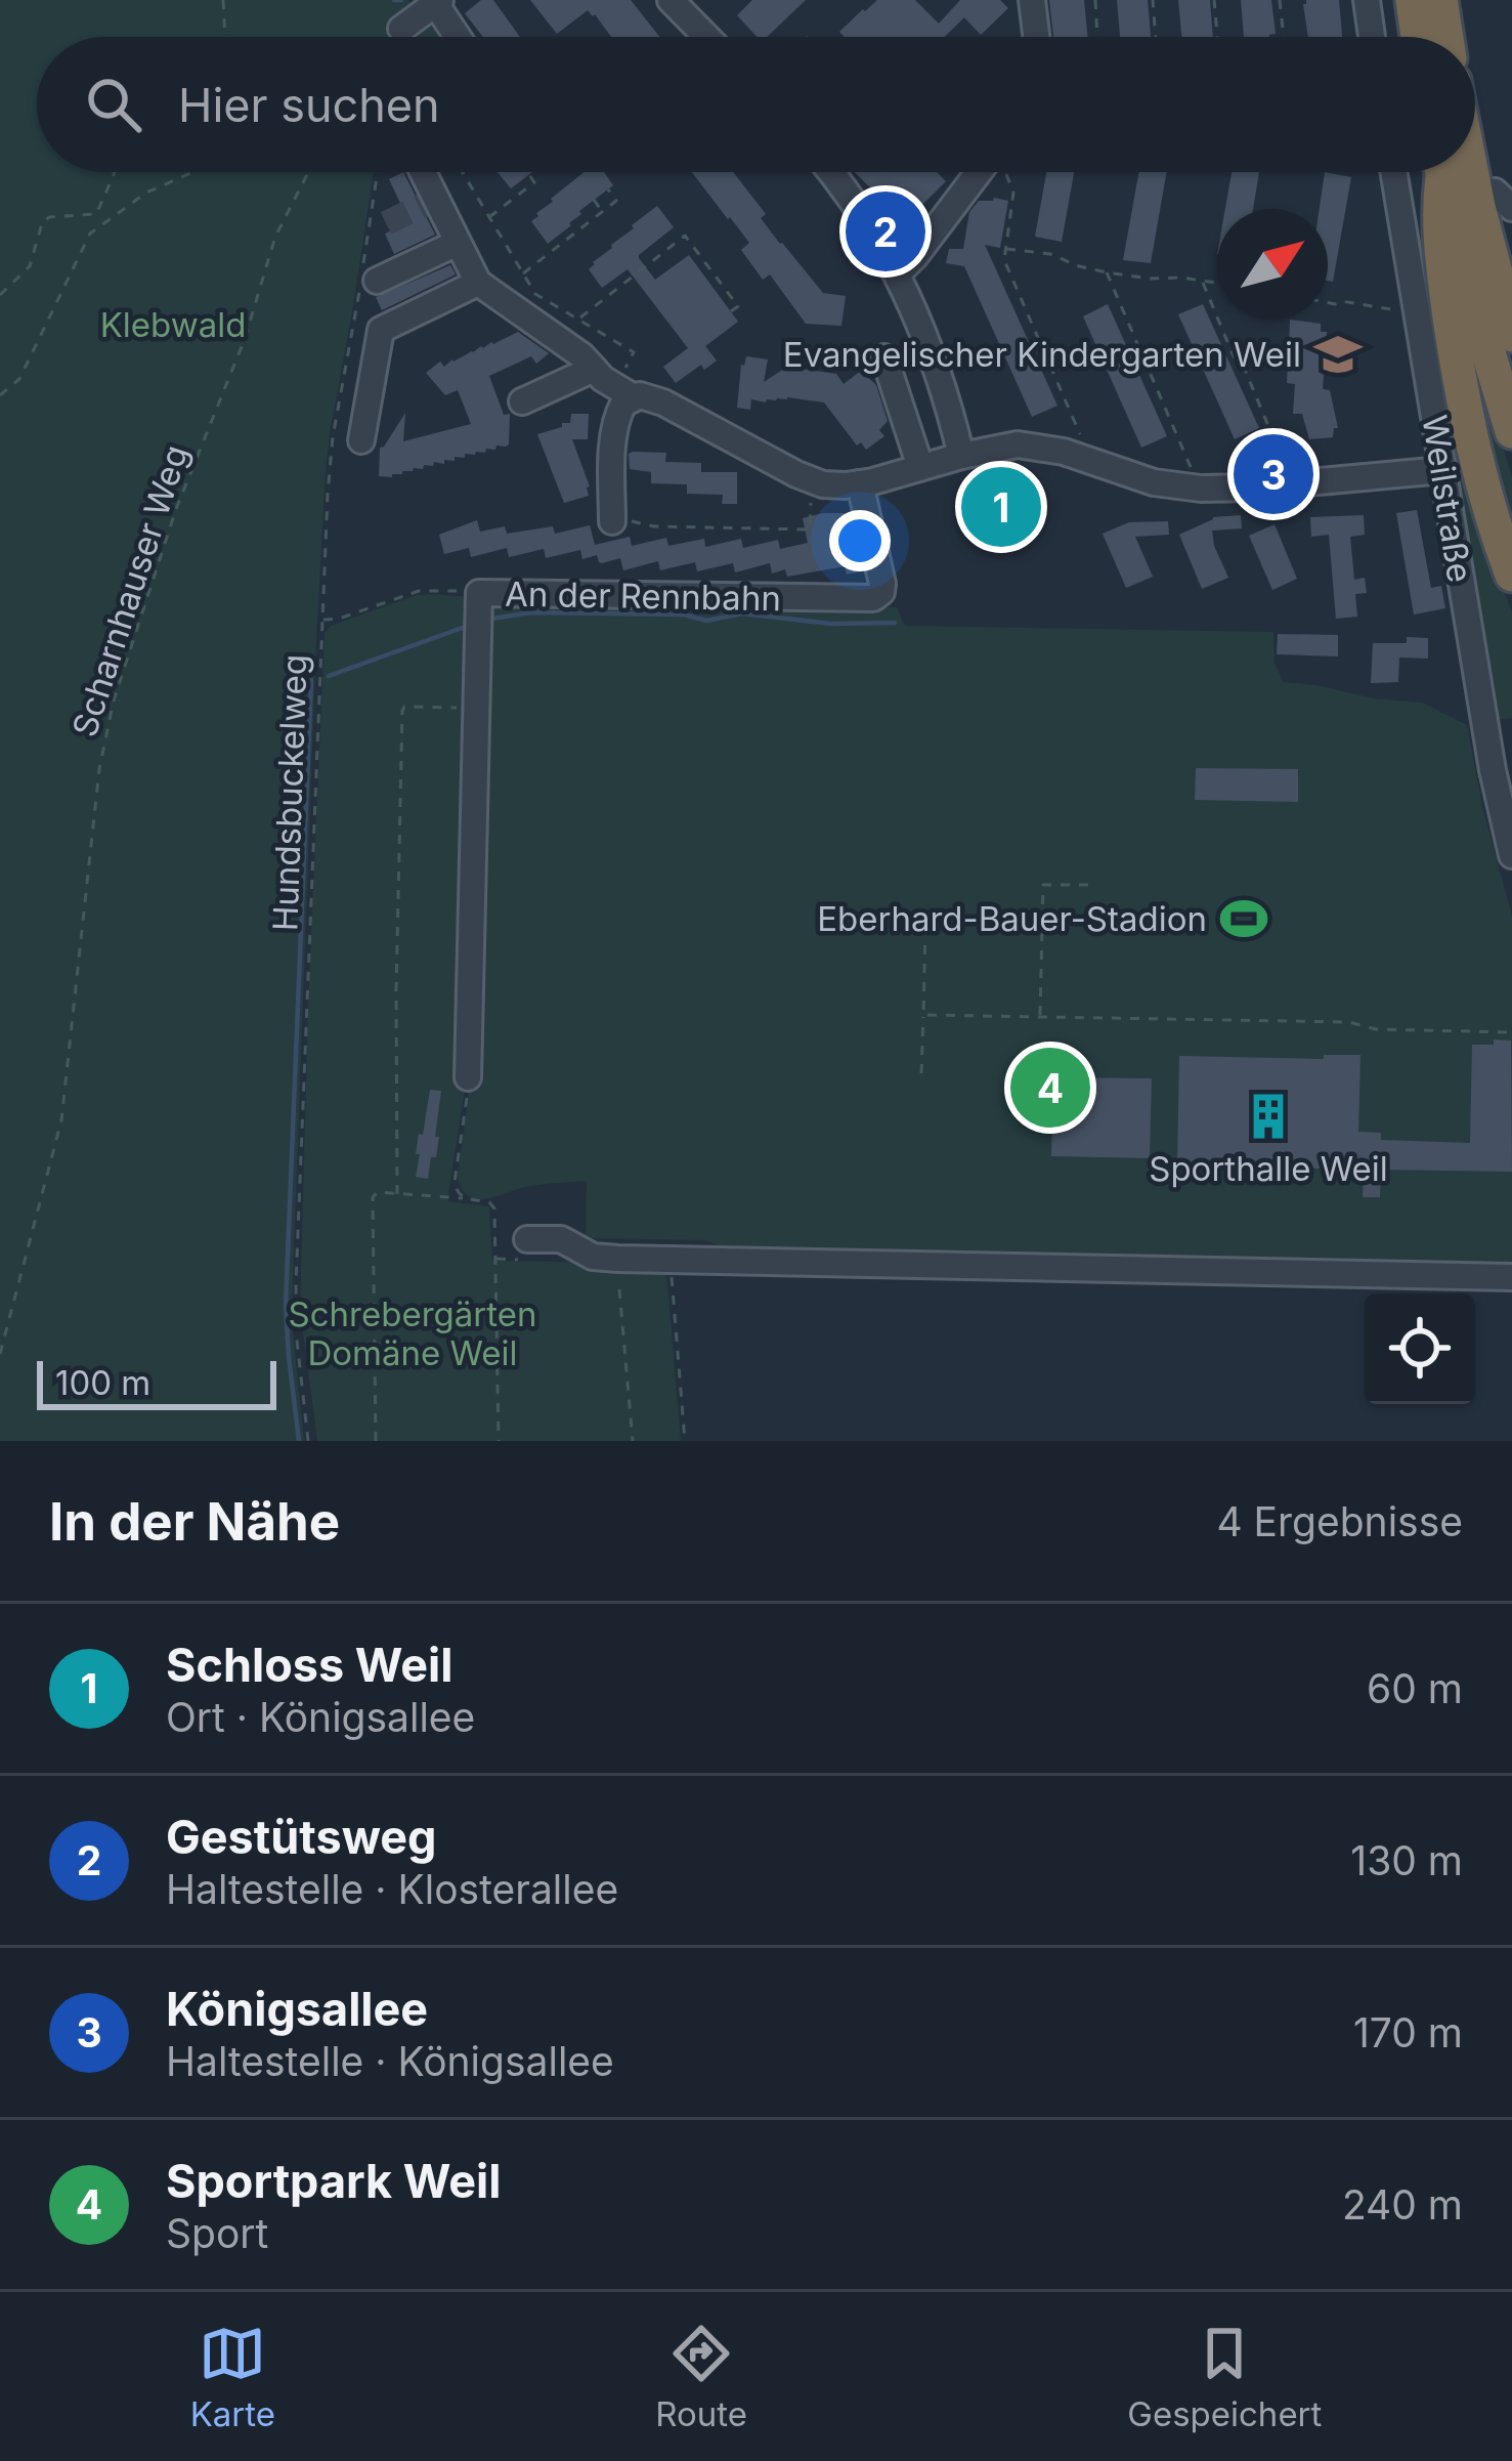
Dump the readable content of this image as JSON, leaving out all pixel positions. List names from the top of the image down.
{
  "streets": {
    "street": ["Weilstraße", "An der Rennbahn"],
    "path": ["Scharnhauser Weg", "Hundsbuckelweg"]
  },
  "parks": ["Klebwald", "Schrebergärten Domäne Weil"],
  "places": {
    "school or university": ["Evangelischer Kindergarten Weil"],
    "sports": ["Eberhard-Bauer-Stadion"],
    "building": ["Sporthalle Weil"]
  },
  "scale_bar": "100 m",
  "north": "top right",
  "page": {
    "search": "Hier suchen",
    "pins": [
      "2",
      "3",
      "1",
      "4"
    ],
    "scale": "100 m",
    "heading": ["In der Nähe", "4 Ergebnisse"],
    "list": [
      {
        "mark": "1",
        "name": "Schloss Weil",
        "note": "Ort · Königsallee",
        "value": "60 m"
      },
      {
        "mark": "2",
        "name": "Gestütsweg",
        "note": "Haltestelle · Klosterallee",
        "value": "130 m"
      },
      {
        "mark": "3",
        "name": "Königsallee",
        "note": "Haltestelle · Königsallee",
        "value": "170 m"
      },
      {
        "mark": "4",
        "name": "Sportpark Weil",
        "note": "Sport",
        "value": "240 m"
      }
    ],
    "nav": ["Karte", "Route", "Gespeichert"]
  }
}
